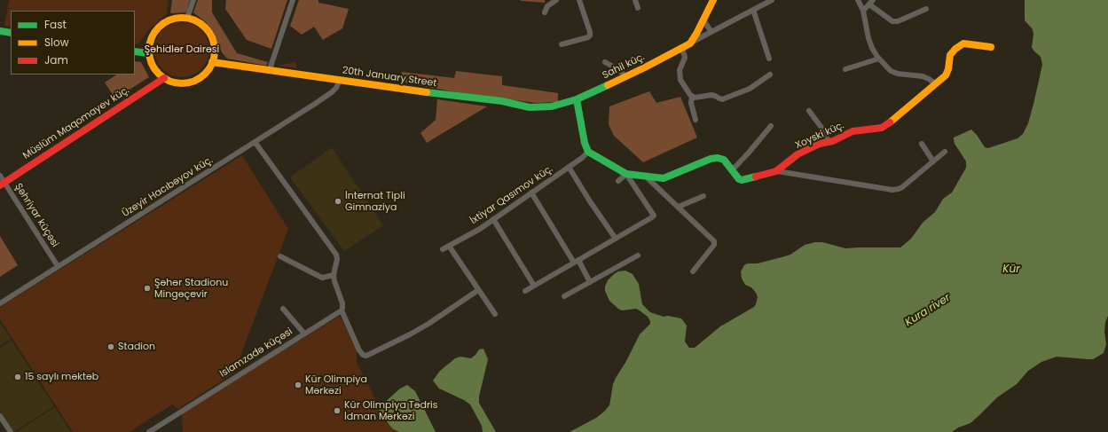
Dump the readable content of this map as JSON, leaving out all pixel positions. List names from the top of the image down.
{
  "streets": {
    "street": [
      "Sahil küç.",
      "20th January Street",
      "Müslüm Maqomayev küç.",
      "Xoyski küç.",
      "Üzeyir Hacıbəyov küç.",
      "İxtiyar Qasımov küç.",
      "Şəhriyar küçəsi",
      "Islamzadə küçəsi"
    ]
  },
  "crossings": [
    ["Sahil küç.", "20th January Street"],
    ["20th January Street", "Müslüm Maqomayev küç."],
    ["20th January Street", "Üzeyir Hacıbəyov küç."],
    ["Müslüm Maqomayev küç.", "Şəhriyar küçəsi"],
    ["Xoyski küç.", "İxtiyar Qasımov küç."],
    ["Üzeyir Hacıbəyov küç.", "Şəhriyar küçəsi"]
  ],
  "water": ["Kür", "Kura river"],
  "parks": ["Şəhidlər Dairəsi"],
  "places": [
    "İnternat Tipli Gimnaziya",
    "Şəhər Stadionu Mingəçevir",
    "Stadion",
    "15 saylı məktəb",
    "Kür Olimpiya Mərkəzi",
    "Kür Olimpiya Tədris İdman Mərkəzi"
  ],
  "legend": ["Fast", "Slow", "Jam"]
}
